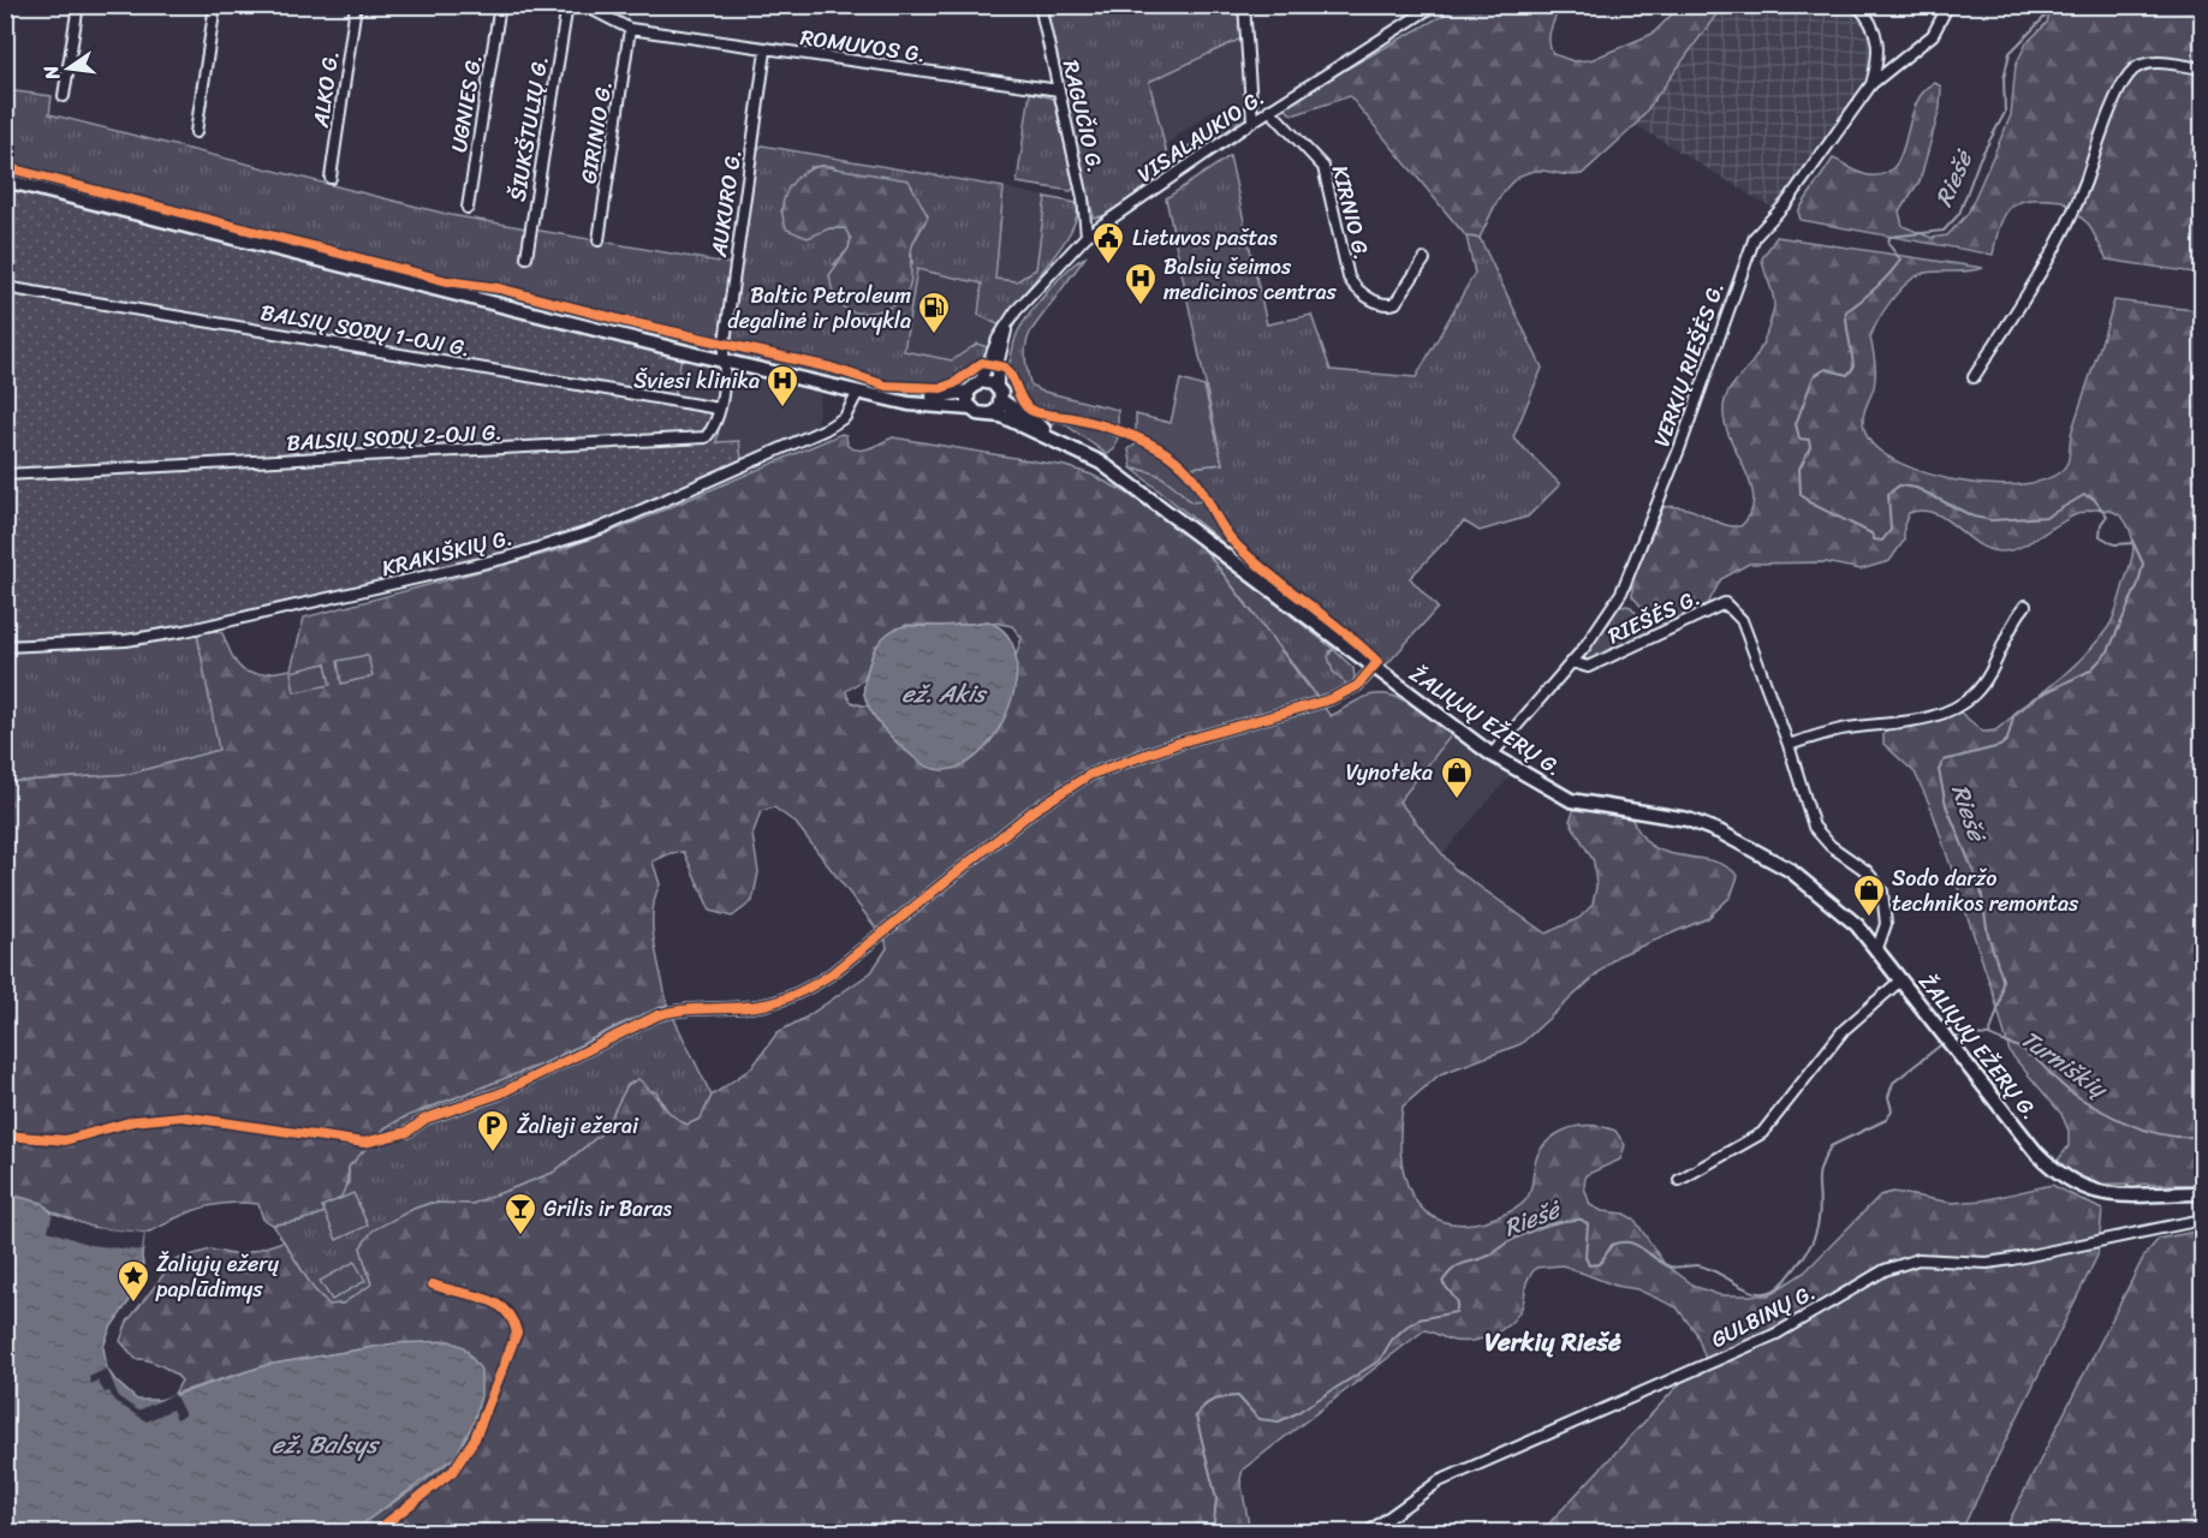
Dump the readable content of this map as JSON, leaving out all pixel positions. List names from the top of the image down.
{
  "streets": {
    "main road": ["ŽALIŲJŲ EŽERŲ G."],
    "street": [
      "ROMUVOS G.",
      "ALKO G.",
      "UGNIES G.",
      "RAGUČIO G.",
      "ŠIUKŠTULIŲ G.",
      "GIRINIO G.",
      "VISALAUKIO G.",
      "AUKURO G.",
      "KIRNIO G.",
      "BALSIŲ SODŲ 1-OJI G.",
      "VERKIŲ RIEŠĖS G.",
      "BALSIŲ SODŲ 2-OJI G.",
      "KRAKIŠKIŲ G.",
      "RIEŠĖS G.",
      "GULBINŲ G."
    ]
  },
  "crossings": [
    ["ROMUVOS G.", "RAGUČIO G."],
    ["ROMUVOS G.", "GIRINIO G."],
    ["ROMUVOS G.", "AUKURO G."],
    ["RAGUČIO G.", "VISALAUKIO G."],
    ["VISALAUKIO G.", "KIRNIO G."],
    ["VISALAUKIO G.", "ŽALIŲJŲ EŽERŲ G."],
    ["AUKURO G.", "BALSIŲ SODŲ 2-OJI G."],
    ["BALSIŲ SODŲ 1-OJI G.", "BALSIŲ SODŲ 2-OJI G."],
    ["VERKIŲ RIEŠĖS G.", "RIEŠĖS G."],
    ["VERKIŲ RIEŠĖS G.", "ŽALIŲJŲ EŽERŲ G."],
    ["RIEŠĖS G.", "ŽALIŲJŲ EŽERŲ G."]
  ],
  "districts": ["Verkių Riešė"],
  "water": [
    "Riešė",
    "ež. Akis",
    "Turniškių",
    "ež. Balsys"
  ],
  "places": {
    "public building": ["Lietuvos paštas"],
    "hospital": ["Balsių šeimos medicinos centras", "Šviesi klinika"],
    "fuel station": ["Baltic Petroleum degalinė ir plovykla"],
    "shop": ["Vynoteka", "Sodo daržo technikos remontas"],
    "parking": ["Žalieji ežerai"],
    "bar": ["Grilis ir Baras"],
    "place": ["Žaliųjų ežerų paplūdimys"]
  },
  "north": "left"
}
